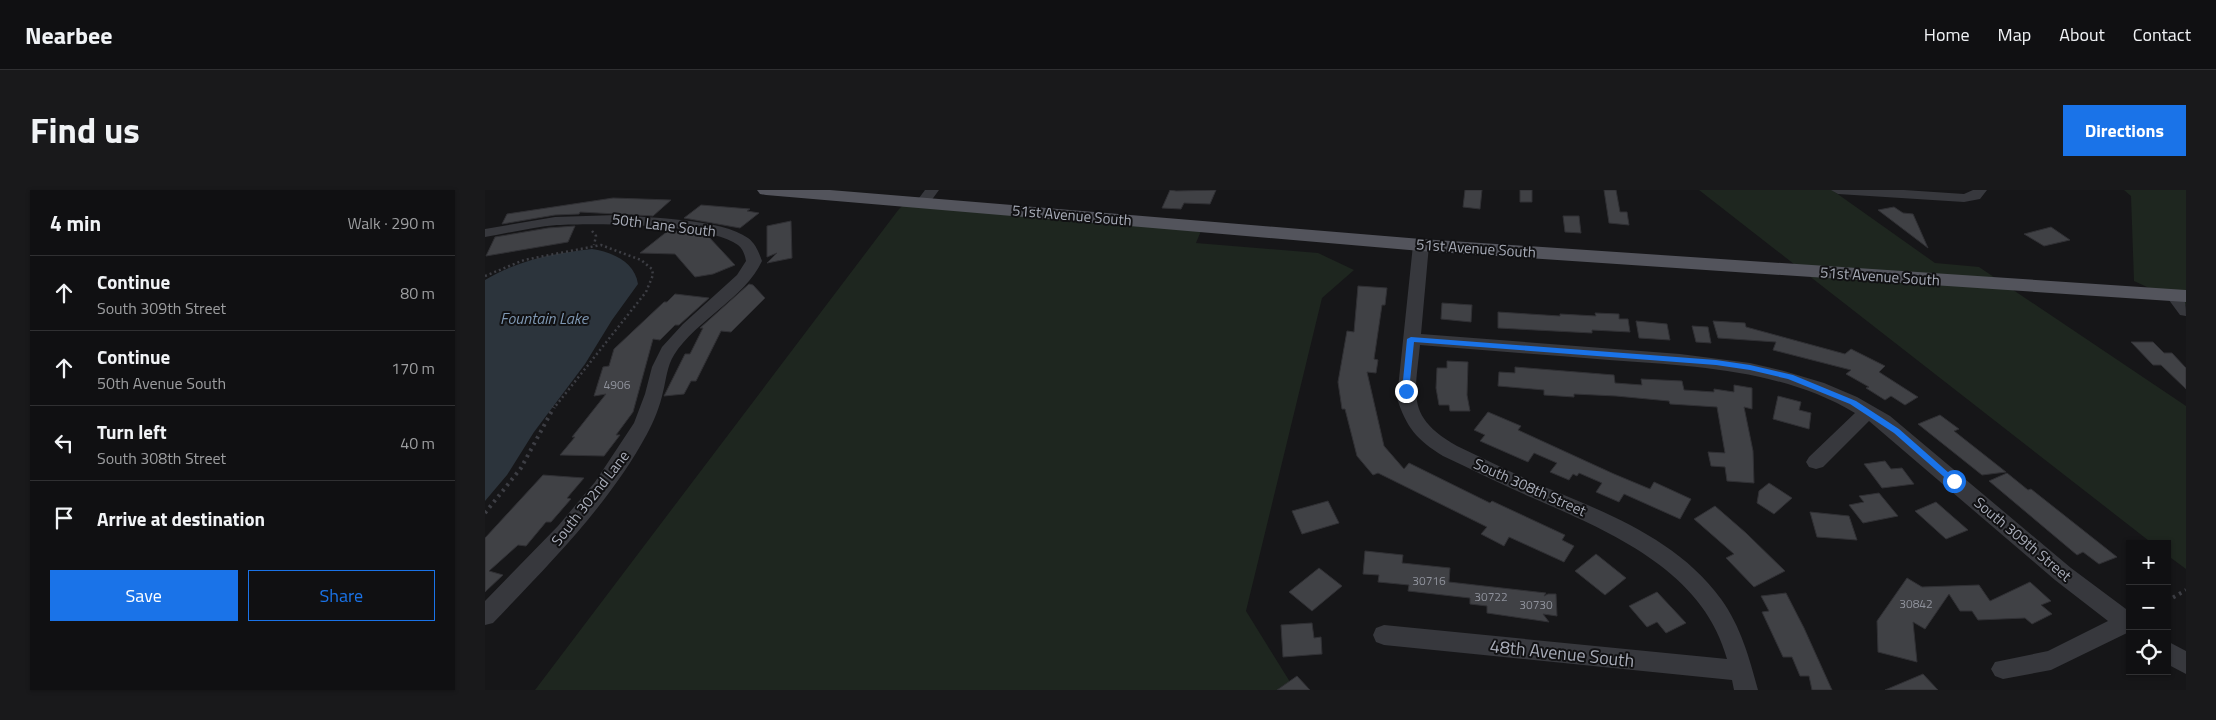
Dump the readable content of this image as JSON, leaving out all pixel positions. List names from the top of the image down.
{
  "streets": {
    "main road": ["51st Avenue South"],
    "street": [
      "50th Lane South",
      "South 308th Street",
      "South 302nd Lane",
      "South 309th Street",
      "48th Avenue South"
    ]
  },
  "crossings": [
    ["51st Avenue South", "South 308th Street"],
    ["50th Lane South", "South 302nd Lane"],
    ["South 308th Street", "South 309th Street"],
    ["South 308th Street", "48th Avenue South"]
  ],
  "water": ["Fountain Lake"],
  "house_numbers": [
    "4906",
    "30716",
    "30722",
    "30842",
    "30730"
  ],
  "page": {
    "header": "Nearbee",
    "nav": [
      "Home",
      "Map",
      "About",
      "Contact"
    ],
    "title": "Find us",
    "buttons": [
      "Directions",
      ["Save", "Share"]
    ],
    "heading": ["4 min", "Walk · 290 m"],
    "list": [
      ["Continue", "South 309th Street", "80 m"],
      ["Continue", "50th Avenue South", "170 m"],
      ["Turn left", "South 308th Street", "40 m"],
      "Arrive at destination"
    ],
    "map_buttons": ["+", "−"]
  }
}
